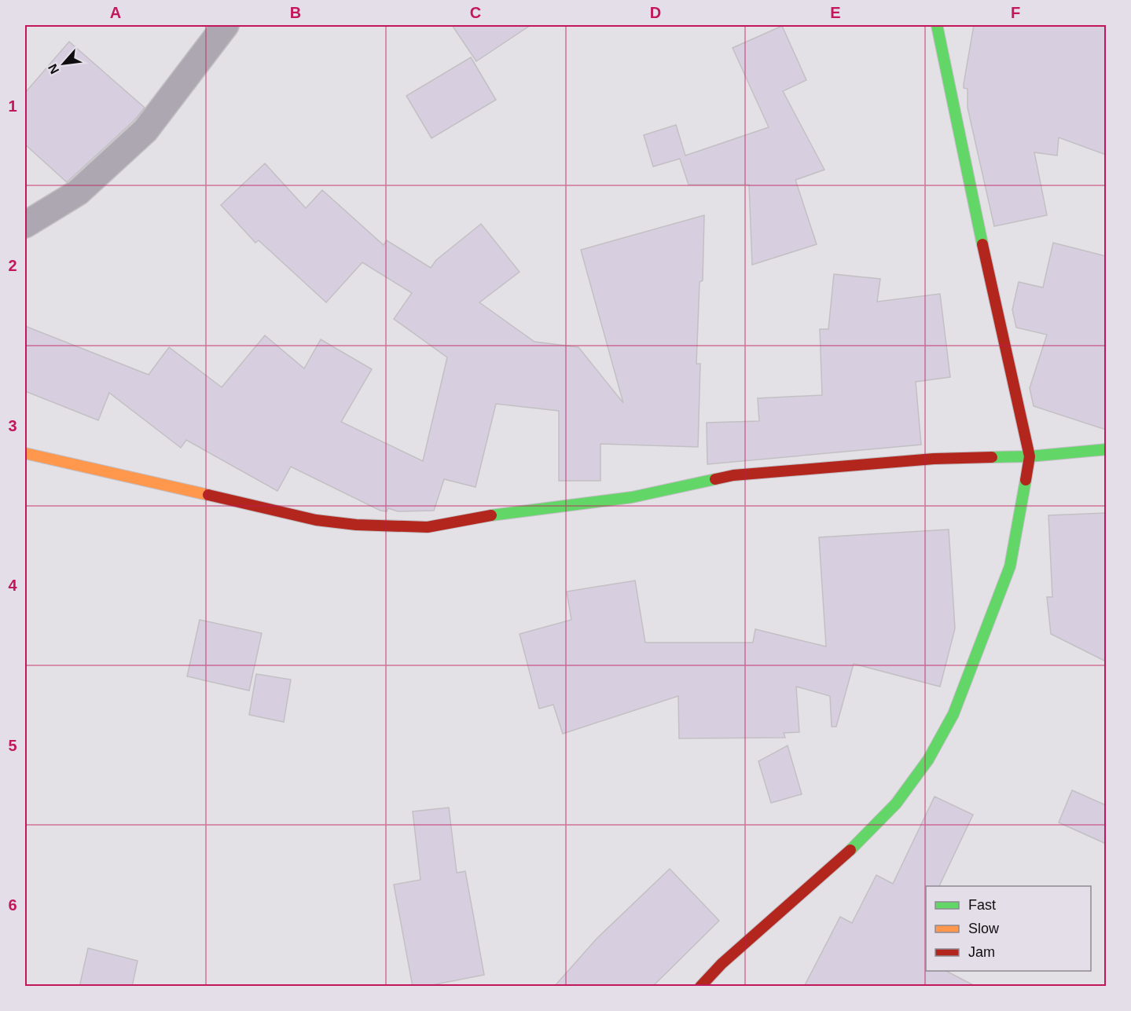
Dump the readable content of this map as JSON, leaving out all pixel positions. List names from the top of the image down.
{
  "legend": ["Fast", "Slow", "Jam"],
  "north": "bottom left",
  "grid": {
    "columns": [
      "A",
      "B",
      "C",
      "D",
      "E",
      "F"
    ],
    "rows": [
      "1",
      "2",
      "3",
      "4",
      "5",
      "6"
    ]
  }
}
